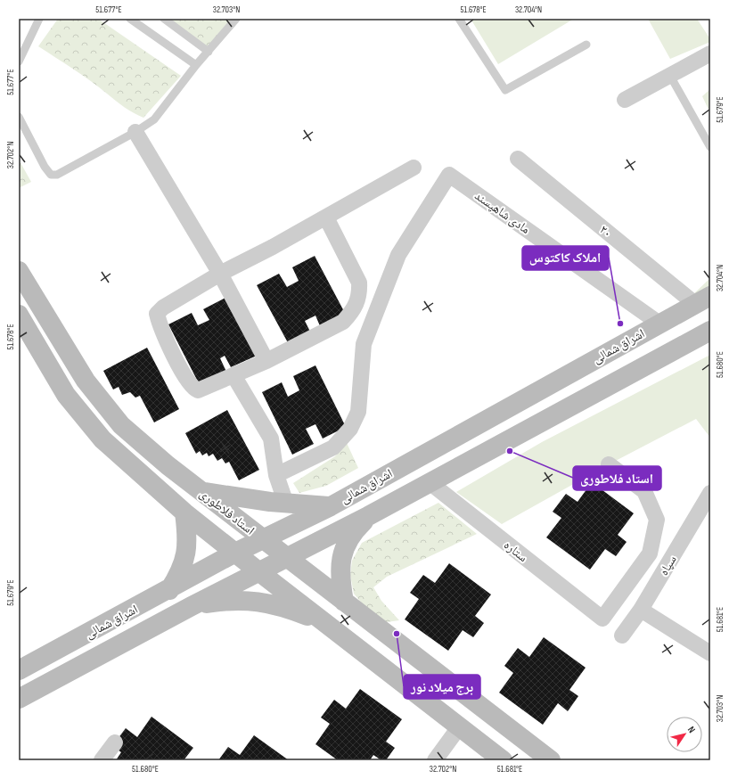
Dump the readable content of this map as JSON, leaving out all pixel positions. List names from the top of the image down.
{
  "streets": {
    "main road": ["اشراق شمالی", "استاد فلاطوری"],
    "street": [
      "مادی شاهپسند",
      "۲۰",
      "ستاره",
      "سپاه"
    ]
  },
  "crossings": [
    ["مادی شاهپسند", "اشراق شمالی"],
    ["۲۰", "اشراق شمالی"],
    ["اشراق شمالی", "استاد فلاطوری"],
    ["اشراق شمالی", "ستاره"]
  ],
  "places": ["املاک کاکتوس", "استاد فلاطوری", "برج میلاد نور"],
  "north": "top right",
  "coordinates": [
    "51.677°E",
    "32.703°N",
    "51.678°E",
    "32.704°N",
    "51.679°E",
    "32.702°N",
    "51.680°E",
    "51.681°E"
  ]
}
